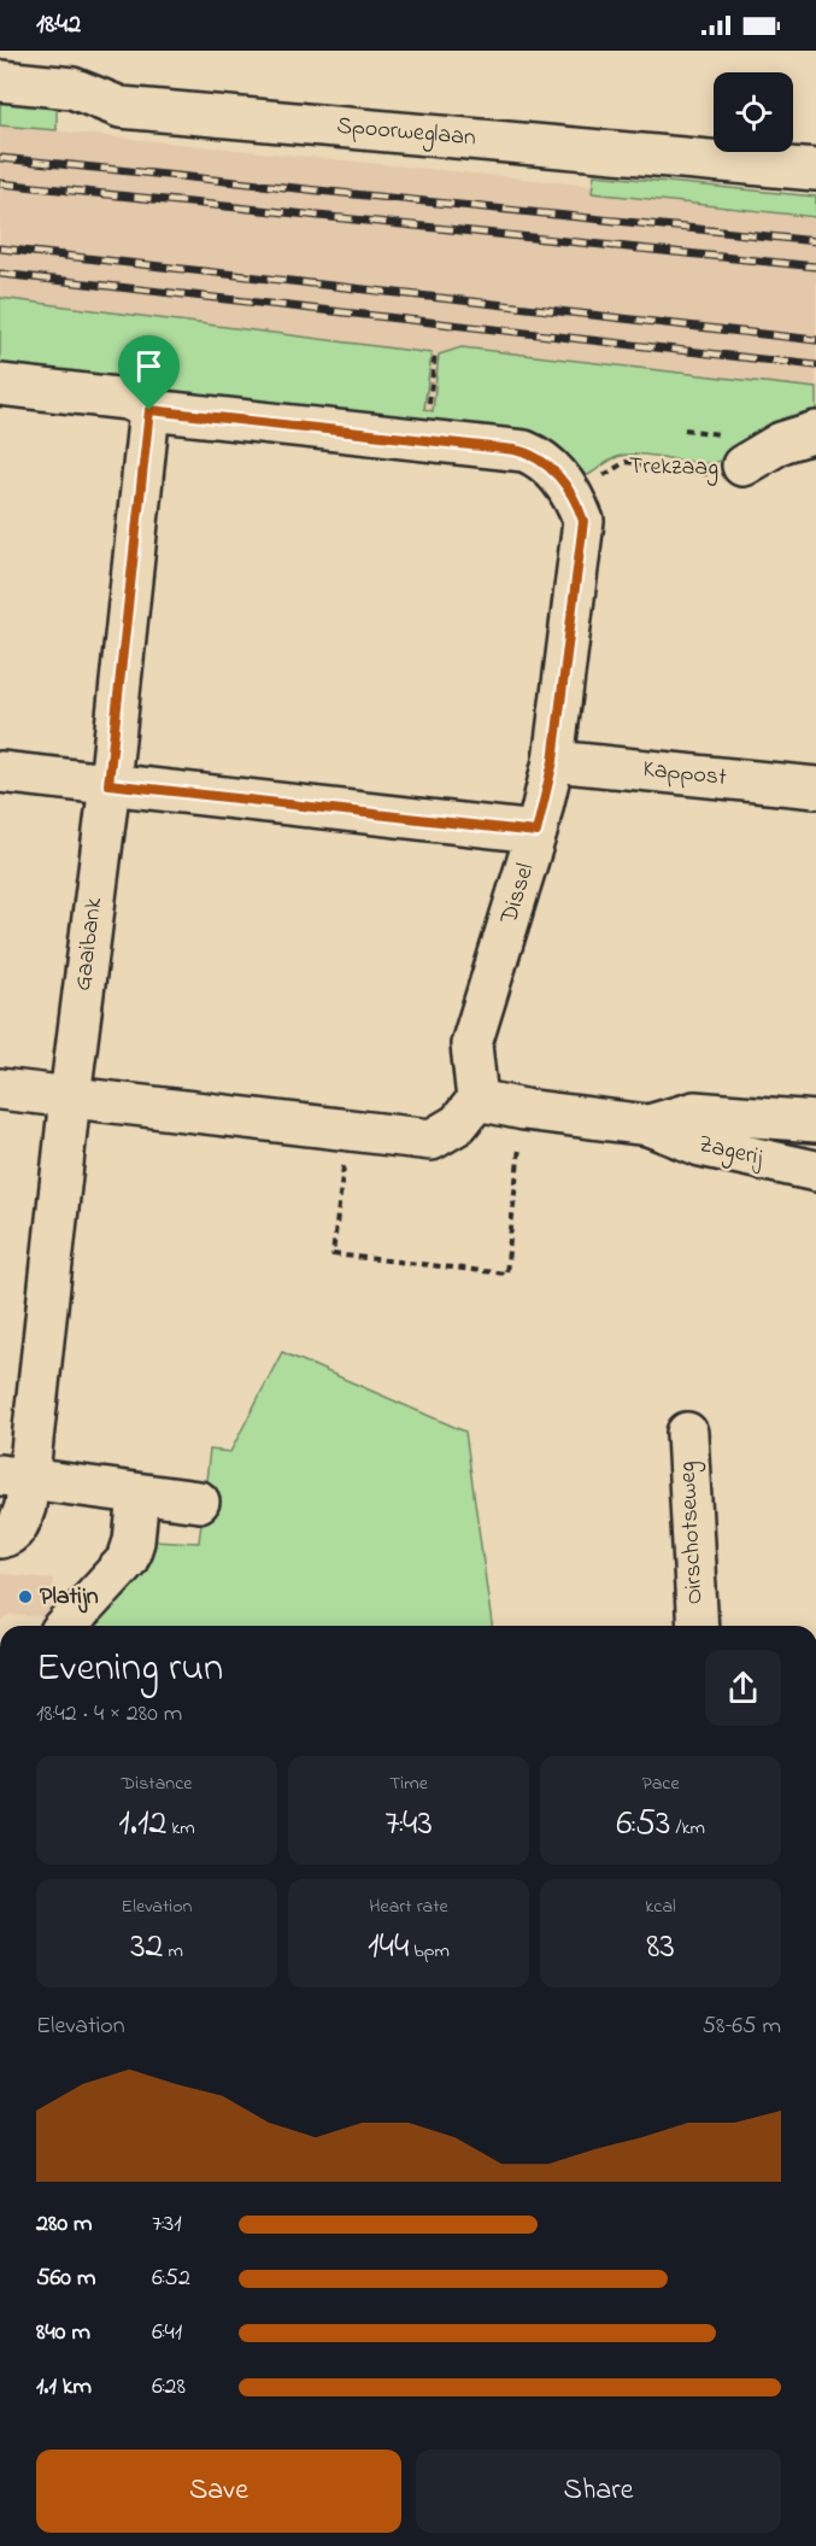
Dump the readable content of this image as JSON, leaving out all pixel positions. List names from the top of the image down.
{
  "streets": {
    "street": [
      "Spoorweglaan",
      "Trekzaag",
      "Kappost",
      "Dissel",
      "Gaaibank",
      "Zagerij",
      "Oirschotseweg"
    ]
  },
  "crossings": [
    ["Trekzaag", "Dissel"],
    ["Kappost", "Dissel"],
    ["Dissel", "Zagerij"]
  ],
  "places": ["Platijn"],
  "page": {
    "status": "18:42",
    "heading": ["Evening run", "18:42 · 4 × 280 m"],
    "stats": [
      ["Distance", "1.12 km"],
      ["Time", "7:43"],
      ["Pace", "6:53 /km"],
      ["Elevation", "32 m"],
      ["Heart rate", "144 bpm"],
      ["kcal", "83"]
    ],
    "chart": ["Elevation", "58–65 m"],
    "list": [
      {
        "name": "280 m",
        "note": "7:31"
      },
      {
        "name": "560 m",
        "note": "6:52"
      },
      {
        "name": "840 m",
        "note": "6:41"
      },
      {
        "name": "1.1 km",
        "note": "6:28"
      }
    ],
    "buttons": ["Save", "Share"]
  }
}
